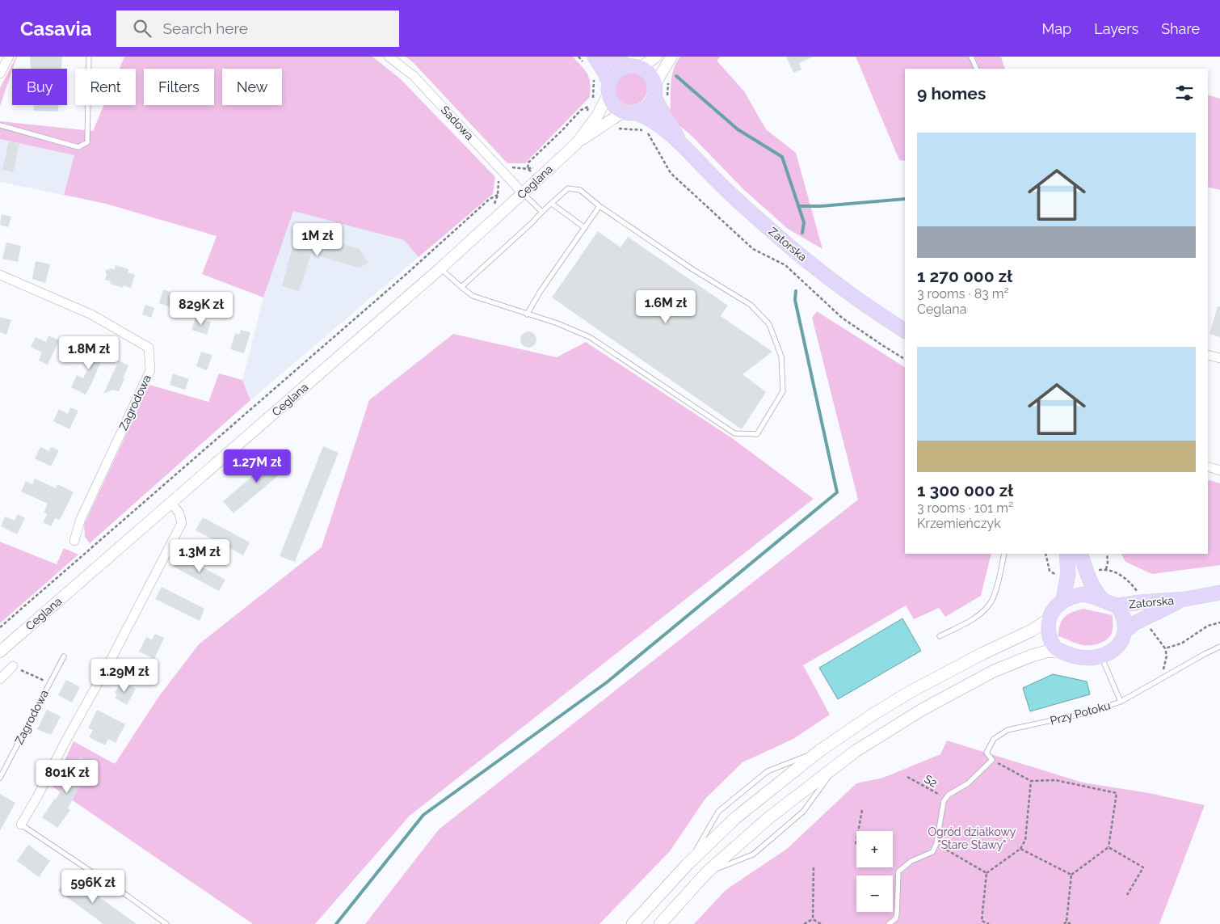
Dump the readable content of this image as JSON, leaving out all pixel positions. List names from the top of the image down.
{
  "streets": {
    "main road": ["Zatorska"],
    "street": ["Sadowa", "Ceglana", "Zagrodowa"],
    "lane": ["Przy Potoku"],
    "path": ["S2"]
  },
  "crossings": [
    ["Sadowa", "Ceglana"],
    ["Ceglana", "Zatorska"],
    ["Przy Potoku", "S2"]
  ],
  "parks": ["Ogród działkowy \"Stare Stawy\""],
  "page": {
    "header": "Casavia",
    "search": "Search here",
    "nav": ["Map", "Layers", "Share"],
    "chip": [
      "Buy",
      "Rent",
      "Filters",
      "New"
    ],
    "heading": "9 homes",
    "list": [
      {
        "name": "1 270 000 zł",
        "note": "3 rooms · 83 m² · Ceglana"
      },
      {
        "name": "1 300 000 zł",
        "note": "3 rooms · 101 m² · Krzemieńczyk"
      }
    ],
    "price": [
      "1M zł",
      "1.6M zł",
      "829K zł",
      "1.8M zł",
      "1.27M zł",
      "1.3M zł",
      "1.29M zł",
      "801K zł",
      "596K zł"
    ],
    "map_buttons": ["+", "−"]
  }
}
